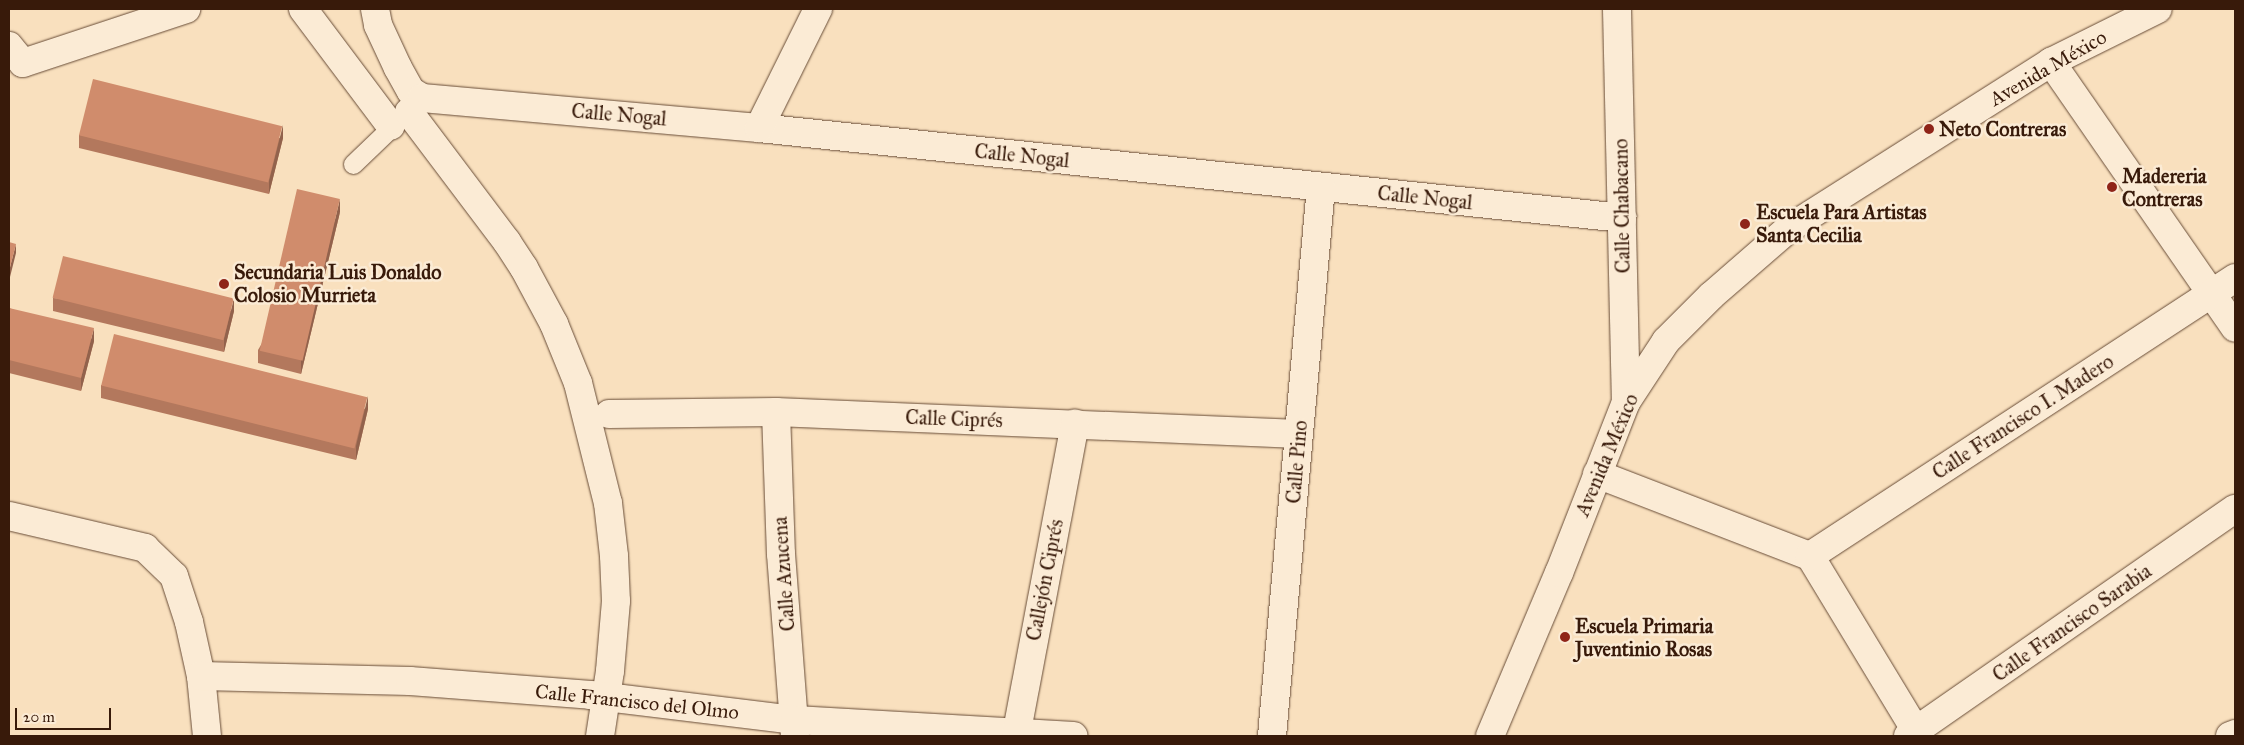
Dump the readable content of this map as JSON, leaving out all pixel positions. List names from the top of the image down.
{
  "streets": {
    "street": [
      "Avenida México",
      "Calle Nogal",
      "Calle Chabacano",
      "Calle Francisco I. Madero",
      "Calle Ciprés",
      "Calle Pino",
      "Calle Azucena",
      "Callejón Ciprés",
      "Calle Francisco Sarabia",
      "Calle Francisco del Olmo"
    ]
  },
  "crossings": [
    ["Avenida México", "Calle Chabacano"],
    ["Calle Nogal", "Calle Chabacano"],
    ["Calle Nogal", "Calle Pino"],
    ["Calle Ciprés", "Calle Pino"],
    ["Calle Ciprés", "Calle Azucena"],
    ["Calle Ciprés", "Callejón Ciprés"],
    ["Calle Azucena", "Calle Francisco del Olmo"],
    ["Callejón Ciprés", "Calle Francisco del Olmo"]
  ],
  "places": [
    "Neto Contreras",
    "Madereria Contreras",
    "Escuela Para Artistas Santa Cecilia",
    "Secundaria Luis Donaldo Colosio Murrieta",
    "Escuela Primaria Juventinio Rosas"
  ],
  "scale_bar": "20 m"
}
